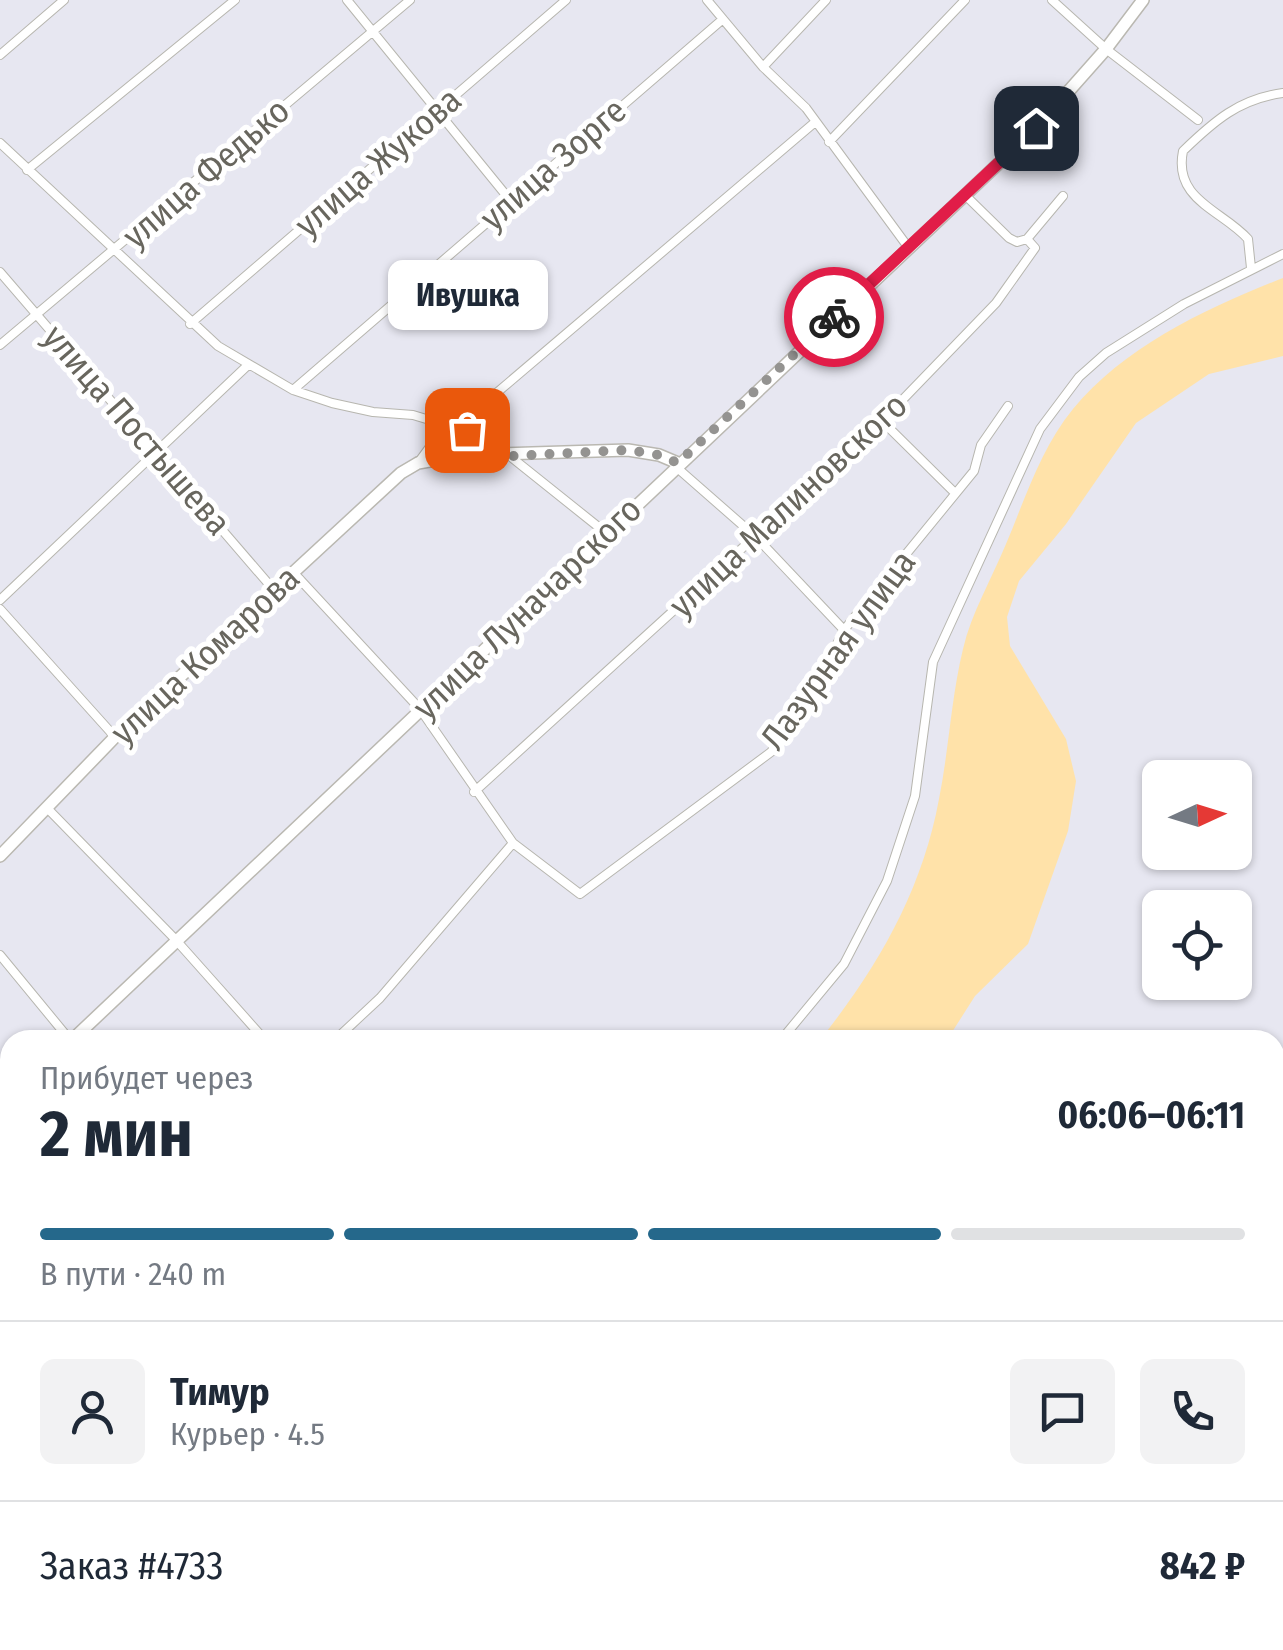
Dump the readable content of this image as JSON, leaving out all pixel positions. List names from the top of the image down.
{
  "streets": {
    "street": [
      "улица Жукова",
      "улица Зорге",
      "улица Федько",
      "улица Постышева",
      "улица Малиновского",
      "улица Луначарского",
      "Лазурная улица",
      "улица Комарова"
    ]
  },
  "crossings": [
    ["улица Федько", "улица Постышева"],
    ["улица Постышева", "улица Комарова"],
    ["улица Луначарского", "улица Комарова"]
  ],
  "places": ["Ивушка"],
  "north": "right",
  "page": {
    "bubble": "Ивушка",
    "heading": ["2 мин", "Прибудет через", "06:06–06:11"],
    "panel": [
      "Тимур",
      "Курьер · 4.5",
      "Заказ #4733",
      "842 ₽"
    ],
    "bar": "В пути · 240 m"
  }
}
